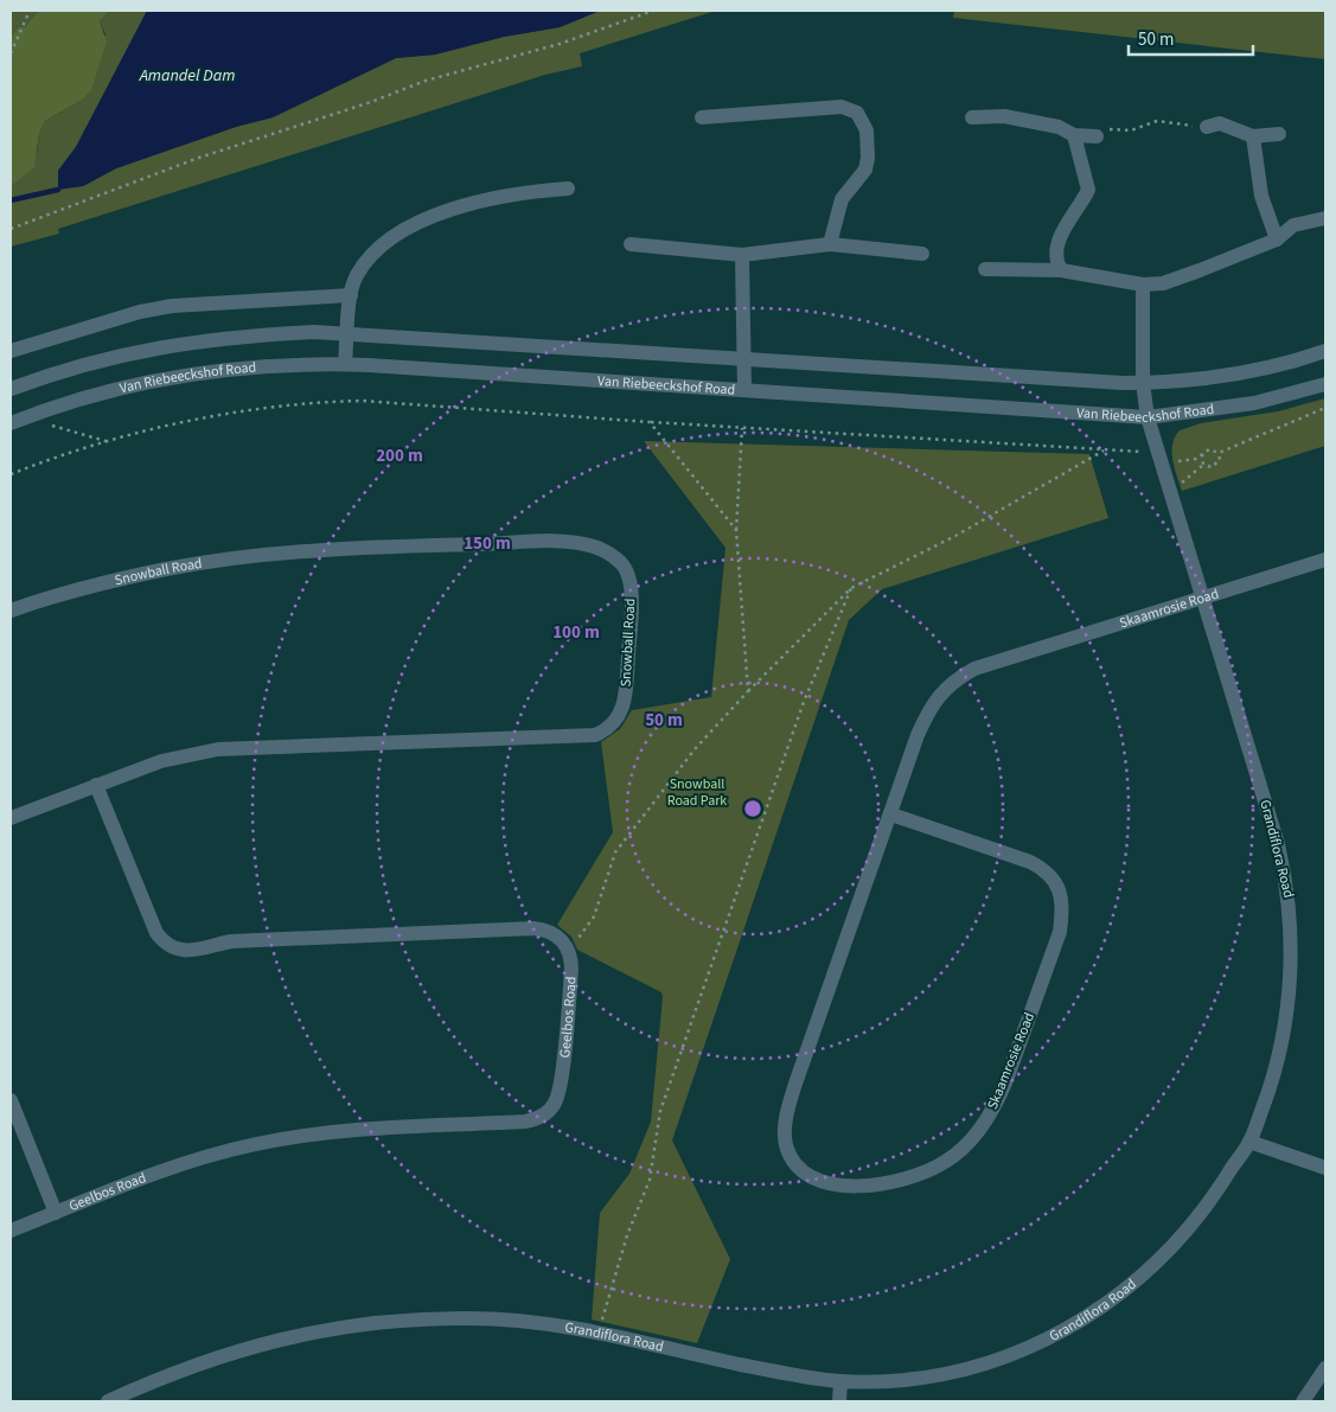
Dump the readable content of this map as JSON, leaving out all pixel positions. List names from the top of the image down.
{
  "streets": {
    "street": [
      "Van Riebeeckshof Road",
      "Snowball Road",
      "Skaamrosie Road",
      "Grandiflora Road",
      "Geelbos Road"
    ]
  },
  "crossings": [
    ["Van Riebeeckshof Road", "Grandiflora Road"],
    ["Snowball Road", "Geelbos Road"],
    ["Skaamrosie Road", "Grandiflora Road"]
  ],
  "water": ["Amandel Dam"],
  "parks": ["Snowball Road Park"],
  "scale_bar": "50 m",
  "rings": [
    "200 m",
    "150 m",
    "100 m",
    "50 m"
  ]
}
